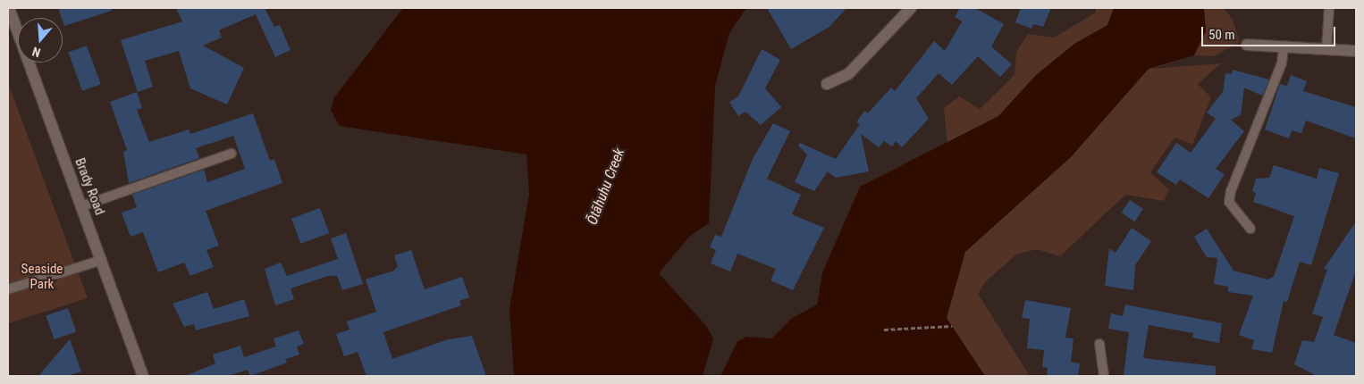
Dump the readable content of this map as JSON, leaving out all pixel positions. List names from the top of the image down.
{
  "streets": {
    "street": ["Brady Road"]
  },
  "water": ["Ōtāhuhu Creek"],
  "parks": ["Seaside Park"],
  "scale_bar": "50 m",
  "north": "bottom"
}
